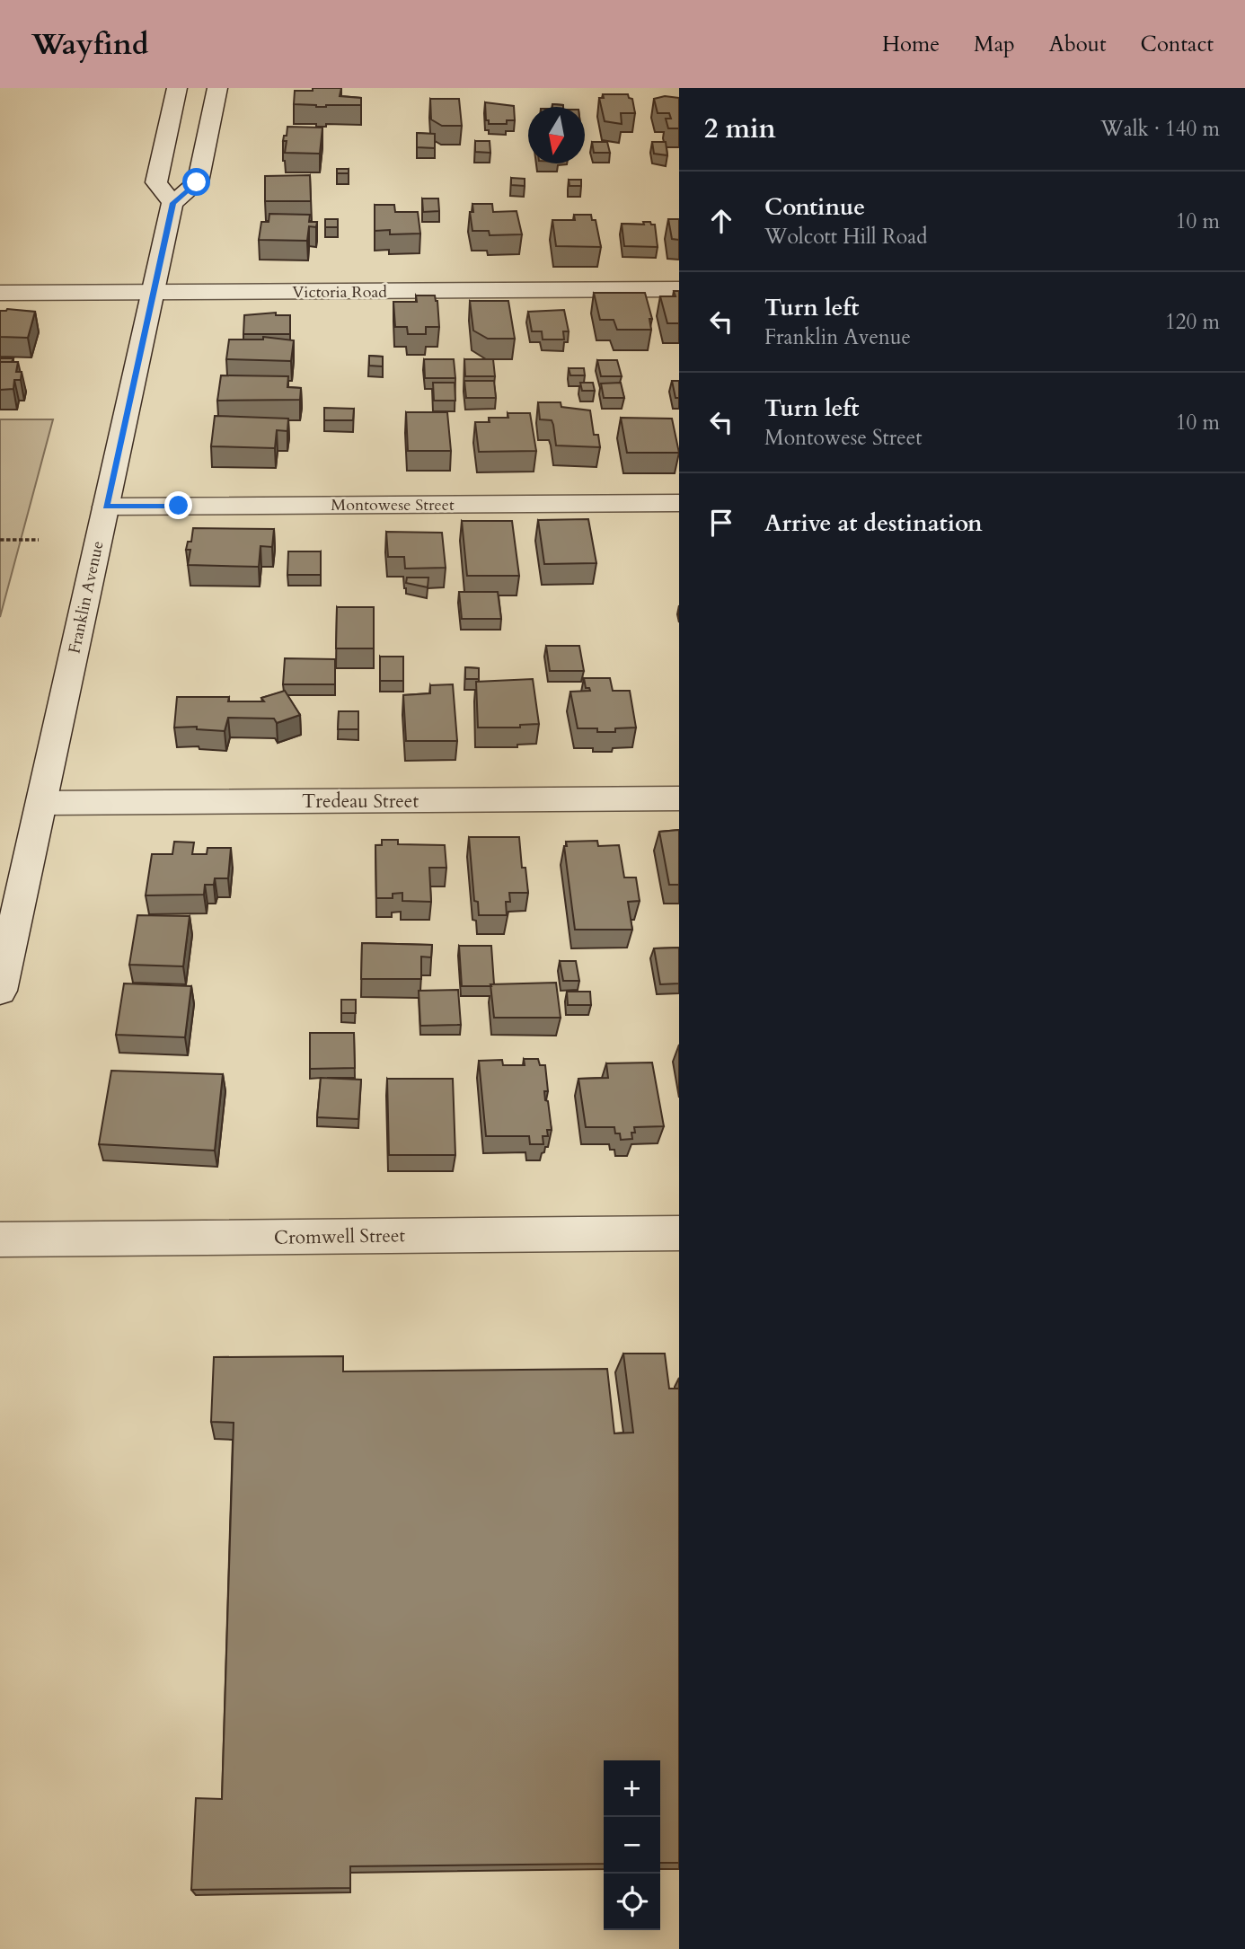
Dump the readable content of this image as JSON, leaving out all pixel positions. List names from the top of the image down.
{
  "streets": {
    "street": [
      "Victoria Road",
      "Montowese Street",
      "Franklin Avenue",
      "Tredeau Street",
      "Cromwell Street"
    ]
  },
  "crossings": [
    ["Victoria Road", "Franklin Avenue"],
    ["Montowese Street", "Franklin Avenue"],
    ["Franklin Avenue", "Tredeau Street"]
  ],
  "north": "bottom",
  "page": {
    "header": "Wayfind",
    "nav": [
      "Home",
      "Map",
      "About",
      "Contact"
    ],
    "heading": ["2 min", "Walk · 140 m"],
    "list": [
      ["Continue", "Wolcott Hill Road", "10 m"],
      ["Turn left", "Franklin Avenue", "120 m"],
      ["Turn left", "Montowese Street", "10 m"],
      "Arrive at destination"
    ],
    "map_buttons": ["+", "−"]
  }
}
